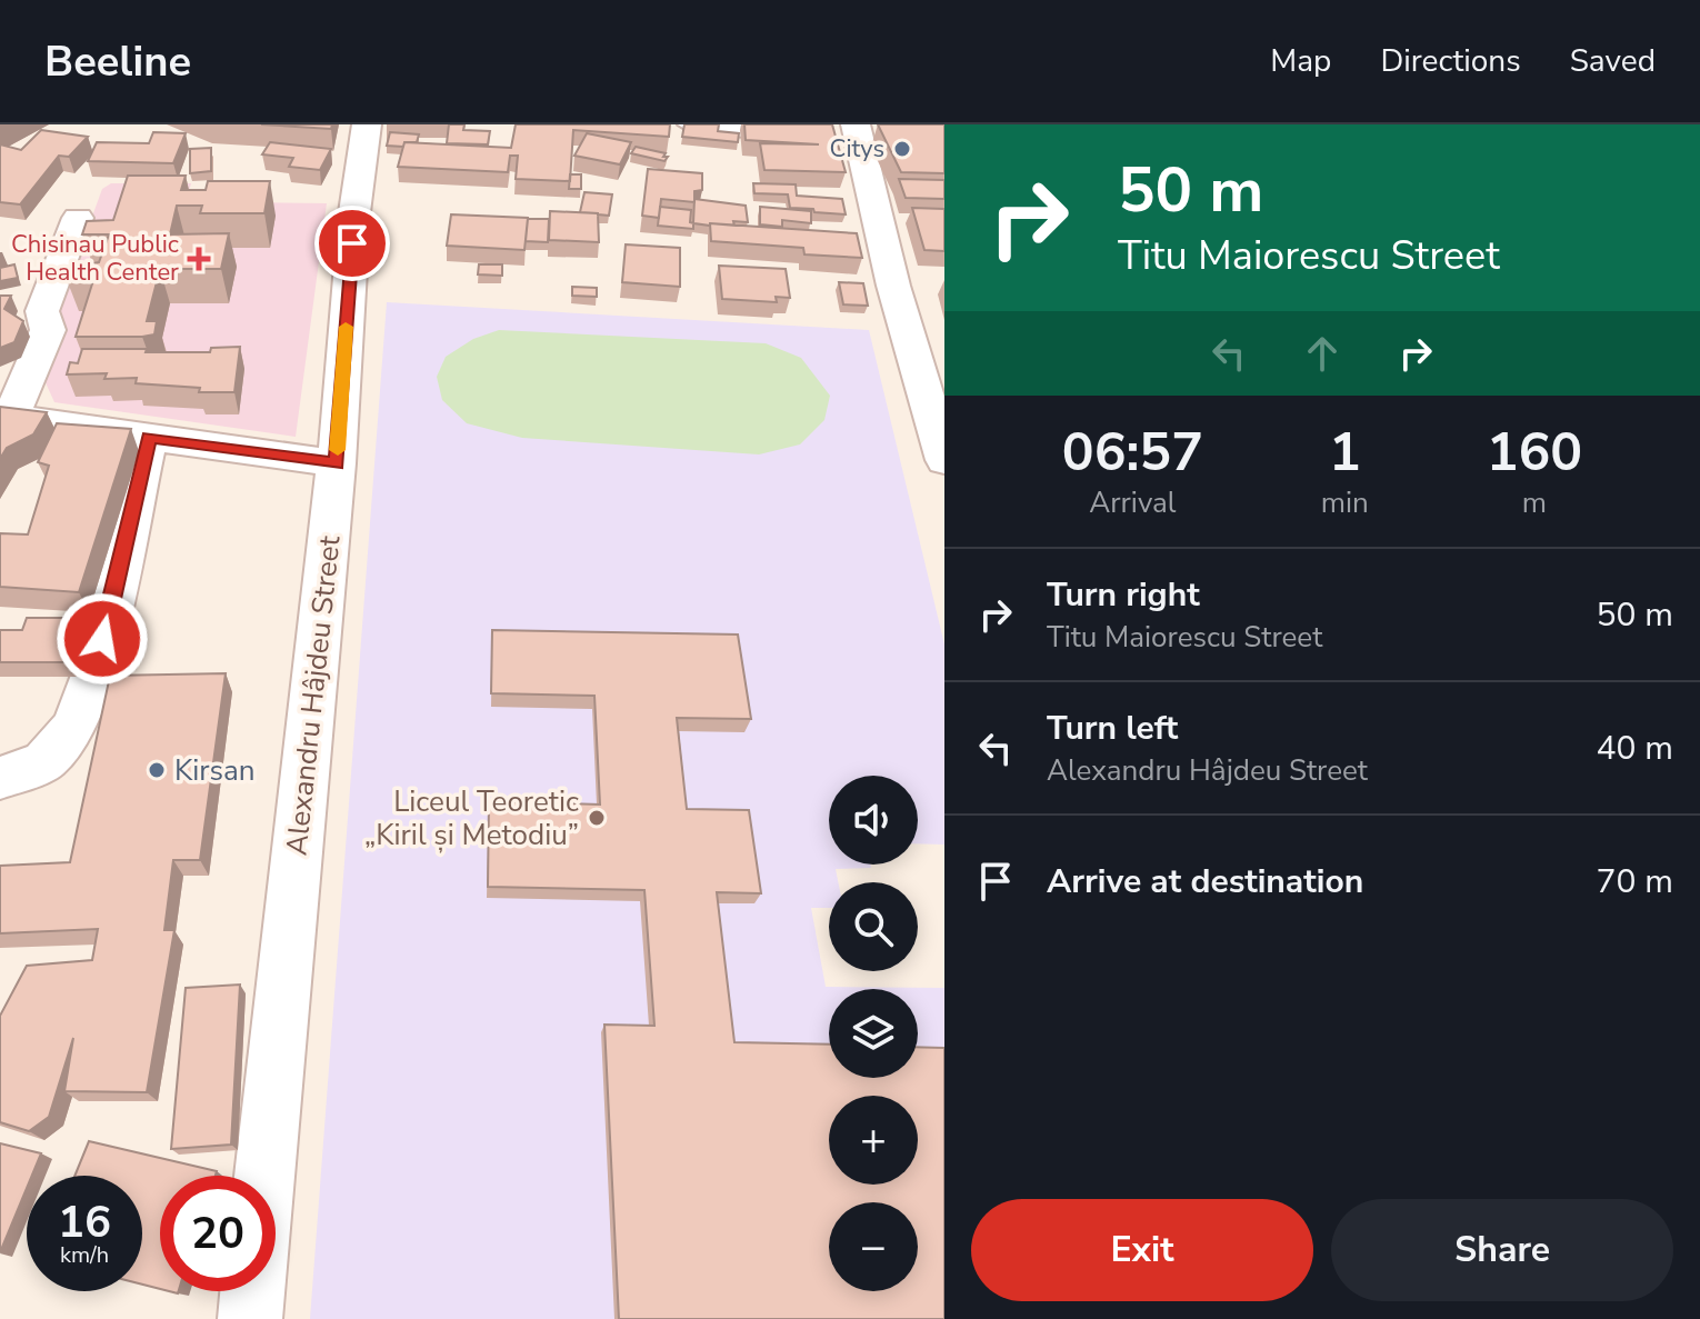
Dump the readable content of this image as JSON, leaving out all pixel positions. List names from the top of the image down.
{
  "streets": {
    "street": ["Alexandru Hâjdeu Street"]
  },
  "places": {
    "other": ["Citys", "Kirsan", "Liceul Teoretic „Kiril și Metodiu”"],
    "health": ["Chisinau Public Health Center"]
  },
  "page": {
    "header": "Beeline",
    "nav": ["Map", "Directions", "Saved"],
    "turn": ["50 m", "Titu Maiorescu Street"],
    "eta": [
      "06:57",
      "Arrival",
      "1",
      "min",
      "160",
      "m"
    ],
    "list": [
      {
        "name": "Turn right",
        "note": "Titu Maiorescu Street",
        "value": "50 m"
      },
      {
        "name": "Turn left",
        "note": "Alexandru Hâjdeu Street",
        "value": "40 m"
      },
      {
        "name": "Arrive at destination",
        "value": "70 m"
      }
    ],
    "map_buttons": ["+", "−"],
    "speed": "16 km/h",
    "limit": "20",
    "buttons": ["Exit", "Share"]
  }
}
